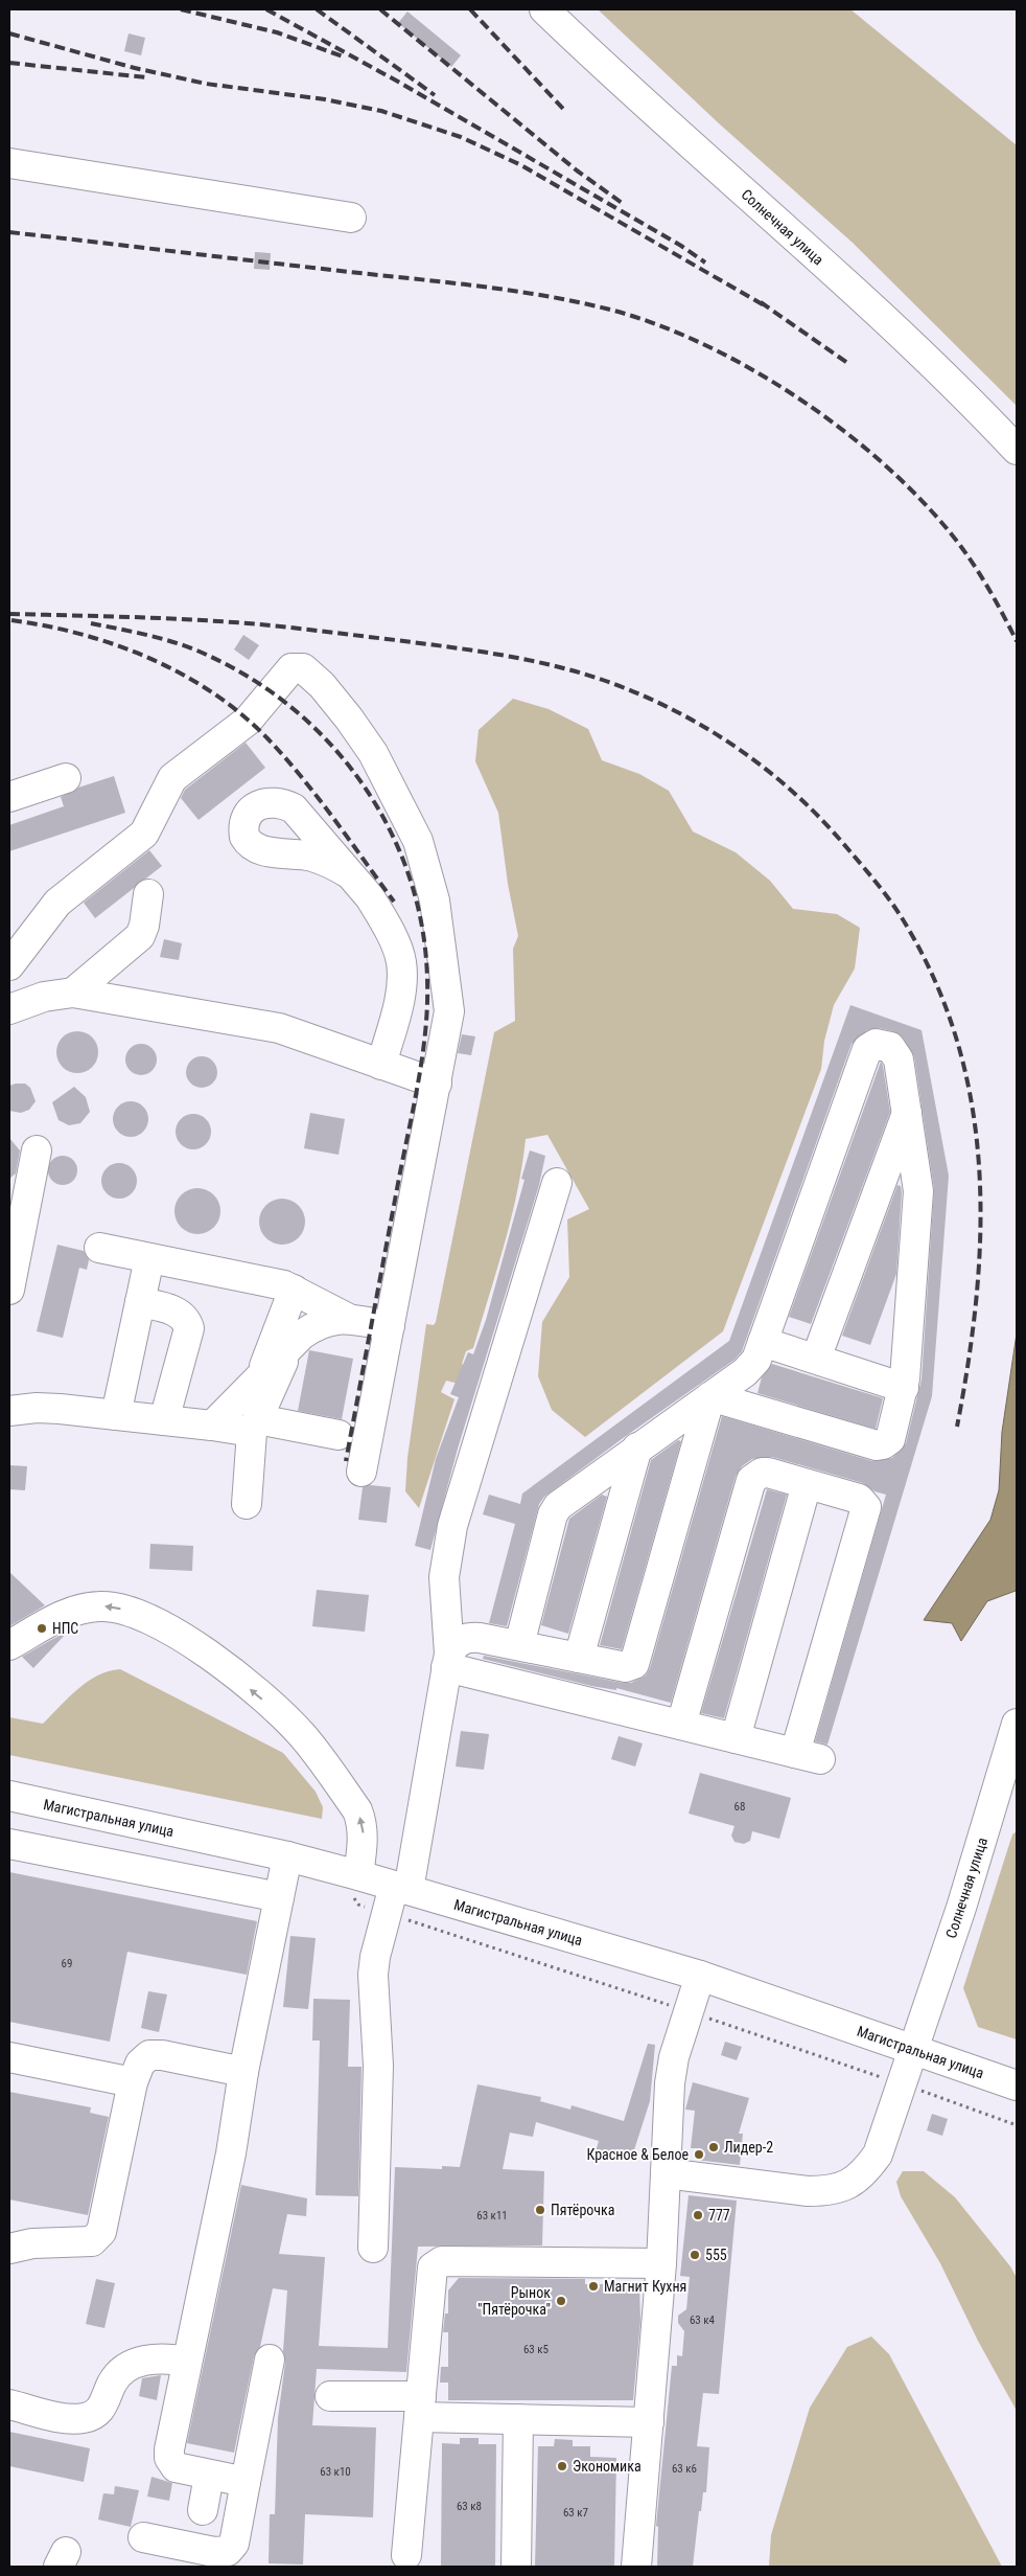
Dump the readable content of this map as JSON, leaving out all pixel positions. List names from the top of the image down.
{
  "streets": {
    "main road": ["Солнечная улица", "Магистральная улица"]
  },
  "crossings": [
    ["Солнечная улица", "Магистральная улица"]
  ],
  "places": [
    "НПС",
    "Лидер-2",
    "Красное & Белое",
    "Пятёрочка",
    "777",
    "555",
    "Магнит Кухня",
    "Рынок \"Пятёрочка\"",
    "Экономика"
  ],
  "house_numbers": [
    "68",
    "69",
    "63 к11",
    "63 к4",
    "63 к5",
    "63 к6",
    "63 к10",
    "63 к8",
    "63 к7"
  ]
}
